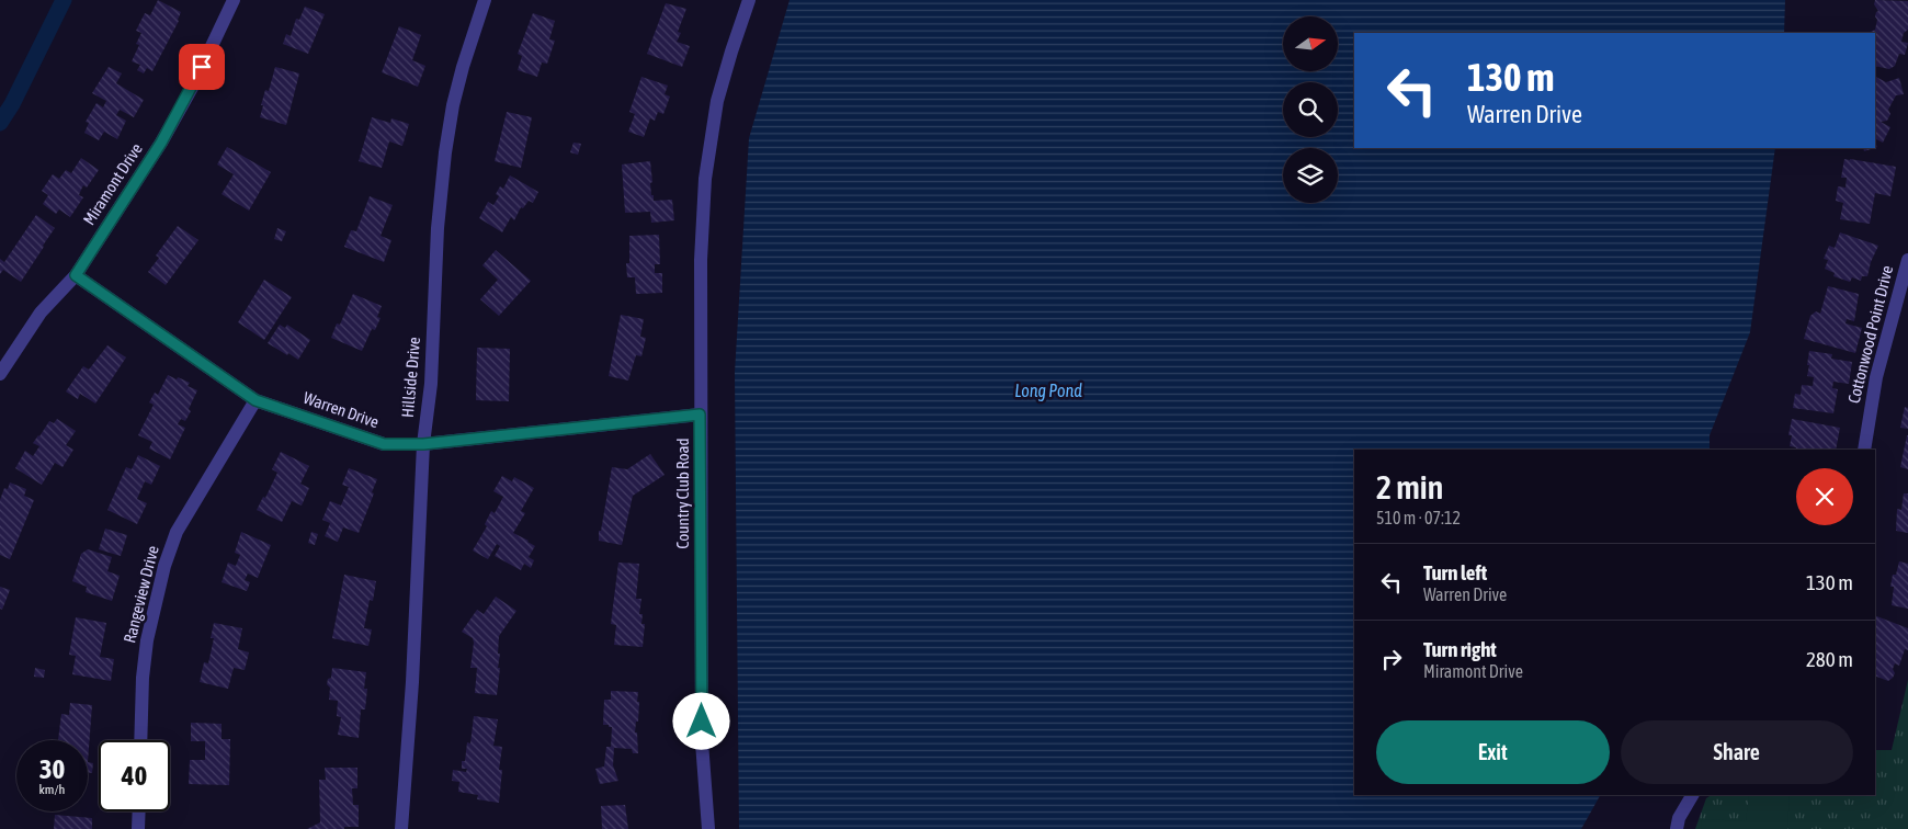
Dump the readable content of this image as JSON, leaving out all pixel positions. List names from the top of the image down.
{
  "streets": {
    "street": [
      "Miramont Drive",
      "Cottonwood Point Drive",
      "Hillside Drive",
      "Warren Drive",
      "Country Club Road",
      "Rangeview Drive"
    ]
  },
  "crossings": [
    ["Miramont Drive", "Warren Drive"],
    ["Hillside Drive", "Warren Drive"],
    ["Warren Drive", "Country Club Road"],
    ["Warren Drive", "Rangeview Drive"]
  ],
  "water": ["Long Pond"],
  "north": "right",
  "page": {
    "turn": ["130 m", "Warren Drive"],
    "heading": ["2 min", "510 m · 07:12"],
    "list": [
      {
        "name": "Turn left",
        "note": "Warren Drive",
        "value": "130 m"
      },
      {
        "name": "Turn right",
        "note": "Miramont Drive",
        "value": "280 m"
      }
    ],
    "buttons": ["Exit", "Share"],
    "speed": "30 km/h",
    "limit": "40"
  }
}
